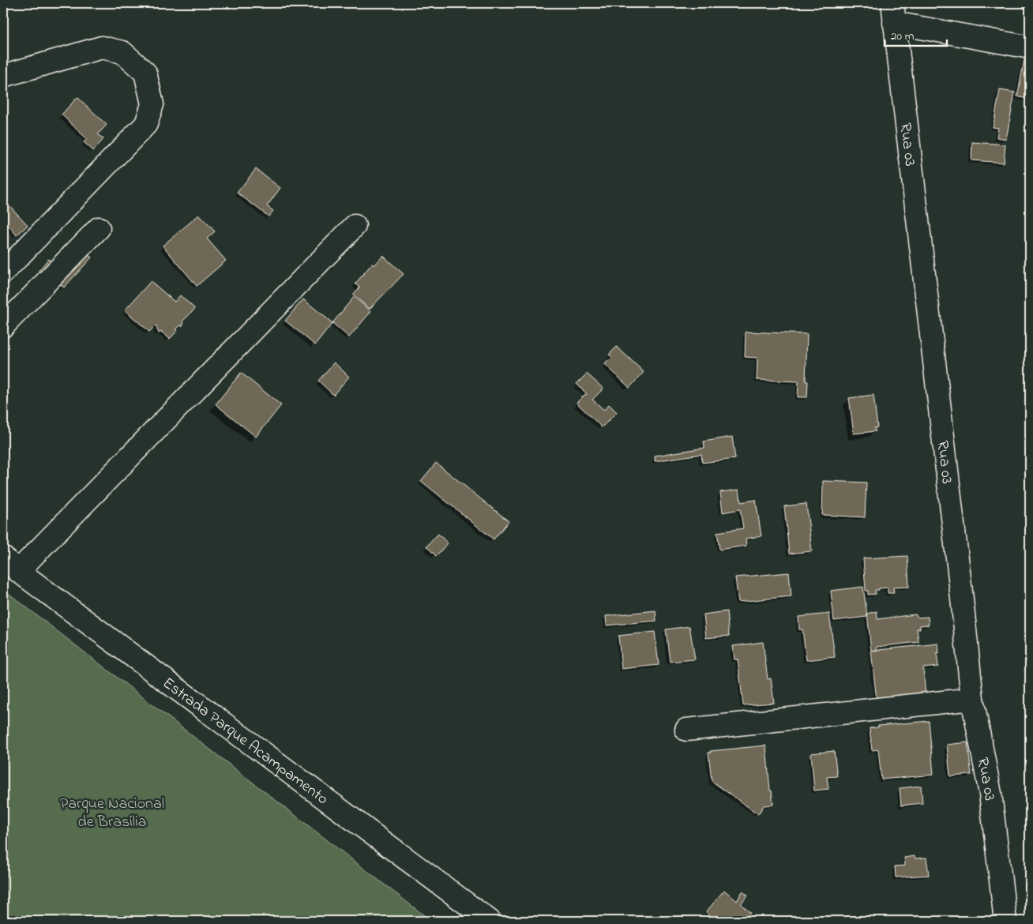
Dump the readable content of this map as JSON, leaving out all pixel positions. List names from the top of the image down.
{
  "streets": {
    "street": ["Rua 03", "Estrada Parque Acampamento"]
  },
  "parks": ["Parque Nacional de Brasília"],
  "scale_bar": "20 m"
}
